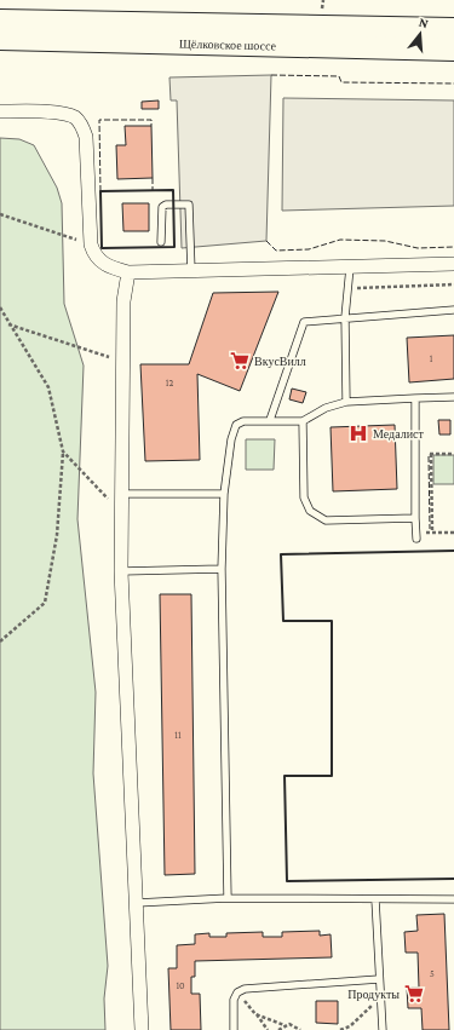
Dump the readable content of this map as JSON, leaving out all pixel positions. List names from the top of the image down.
{
  "streets": {
    "main road": ["Щёлковское шоссе"]
  },
  "places": {
    "supermarket": ["ВкусВилл", "Продукты"],
    "hospital": ["Медалист"]
  },
  "house_numbers": [
    "1",
    "12",
    "11",
    "5",
    "10"
  ],
  "north": "top"
}
